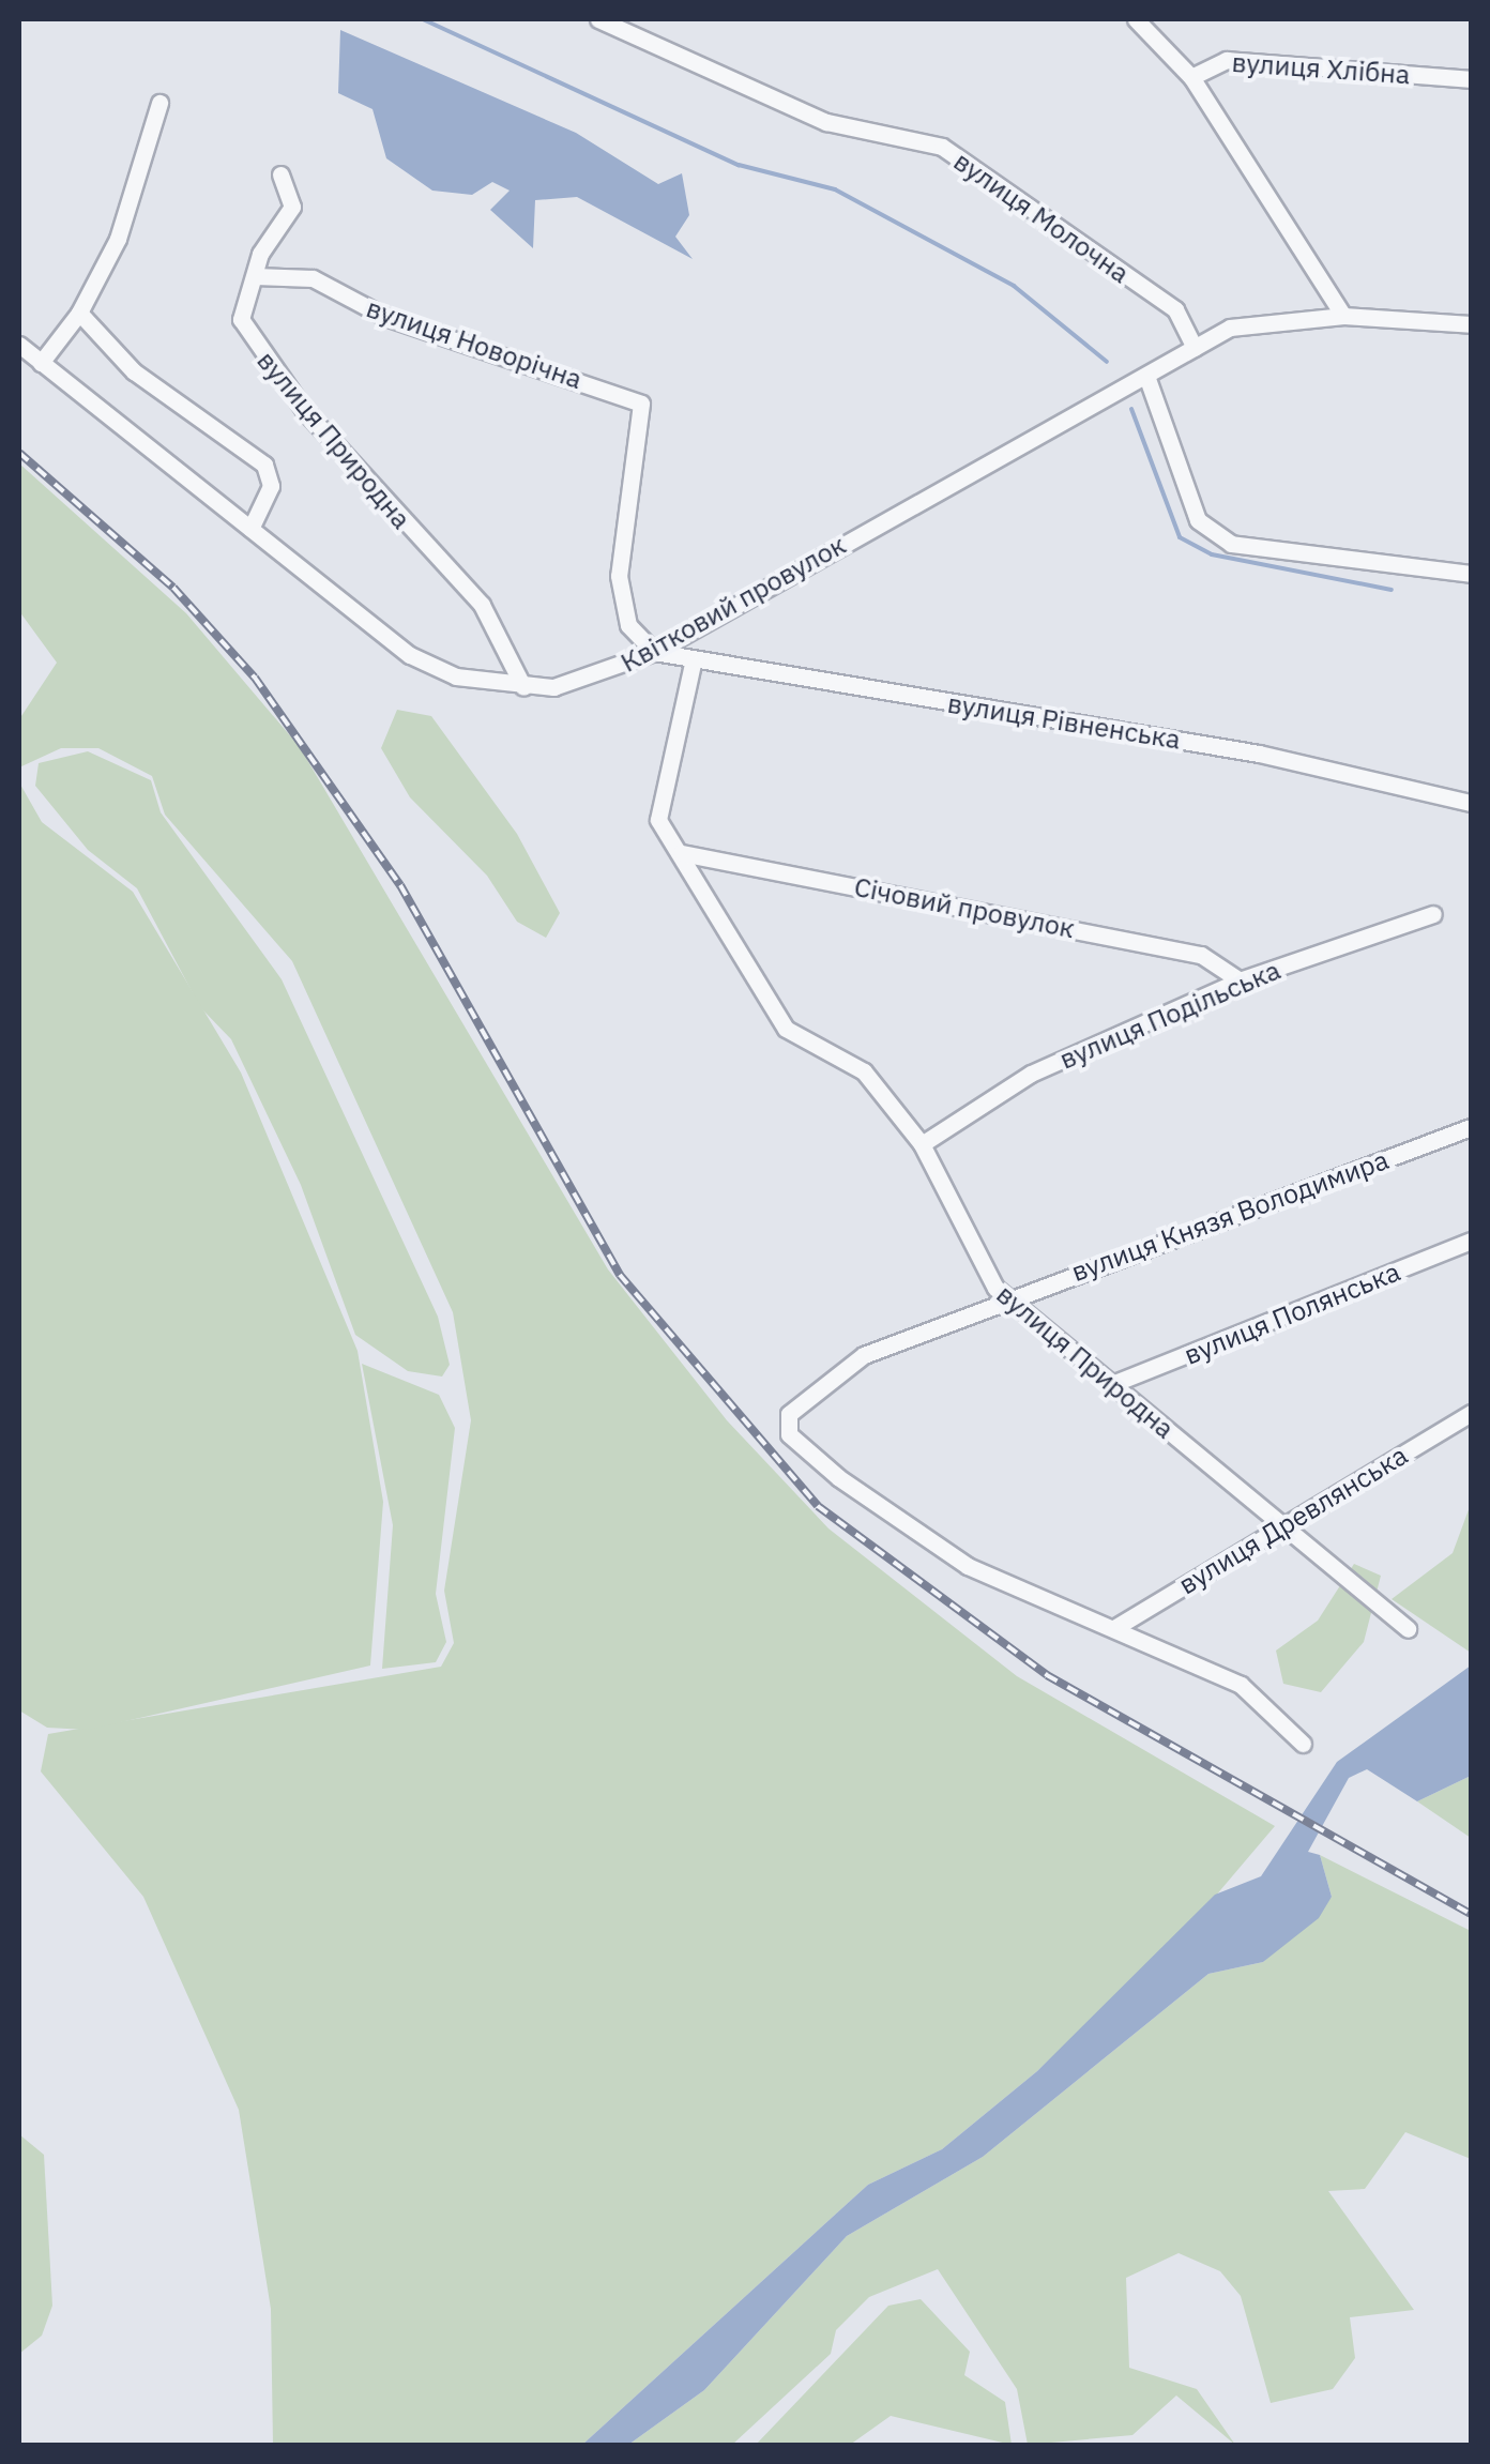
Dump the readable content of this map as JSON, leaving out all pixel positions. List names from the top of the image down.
{
  "streets": {
    "street": [
      "вулиця Хлібна",
      "вулиця Молочна",
      "вулиця Новорічна",
      "вулиця Природна",
      "Квітковий провулок",
      "вулиця Рівненська",
      "Січовий провулок",
      "вулиця Подільська",
      "вулиця Князя Володимира",
      "вулиця Полянська",
      "вулиця Древлянська"
    ]
  },
  "crossings": [
    ["вулиця Молочна", "Квітковий провулок"],
    ["вулиця Новорічна", "вулиця Природна"],
    ["вулиця Новорічна", "Квітковий провулок"],
    ["вулиця Новорічна", "вулиця Рівненська"],
    ["вулиця Природна", "Квітковий провулок"],
    ["вулиця Природна", "вулиця Рівненська"],
    ["вулиця Природна", "Січовий провулок"],
    ["вулиця Природна", "вулиця Подільська"],
    ["вулиця Природна", "вулиця Князя Володимира"],
    ["вулиця Природна", "вулиця Полянська"],
    ["вулиця Природна", "вулиця Древлянська"],
    ["Квітковий провулок", "вулиця Рівненська"],
    ["Січовий провулок", "вулиця Подільська"],
    ["вулиця Князя Володимира", "вулиця Древлянська"]
  ]
}
